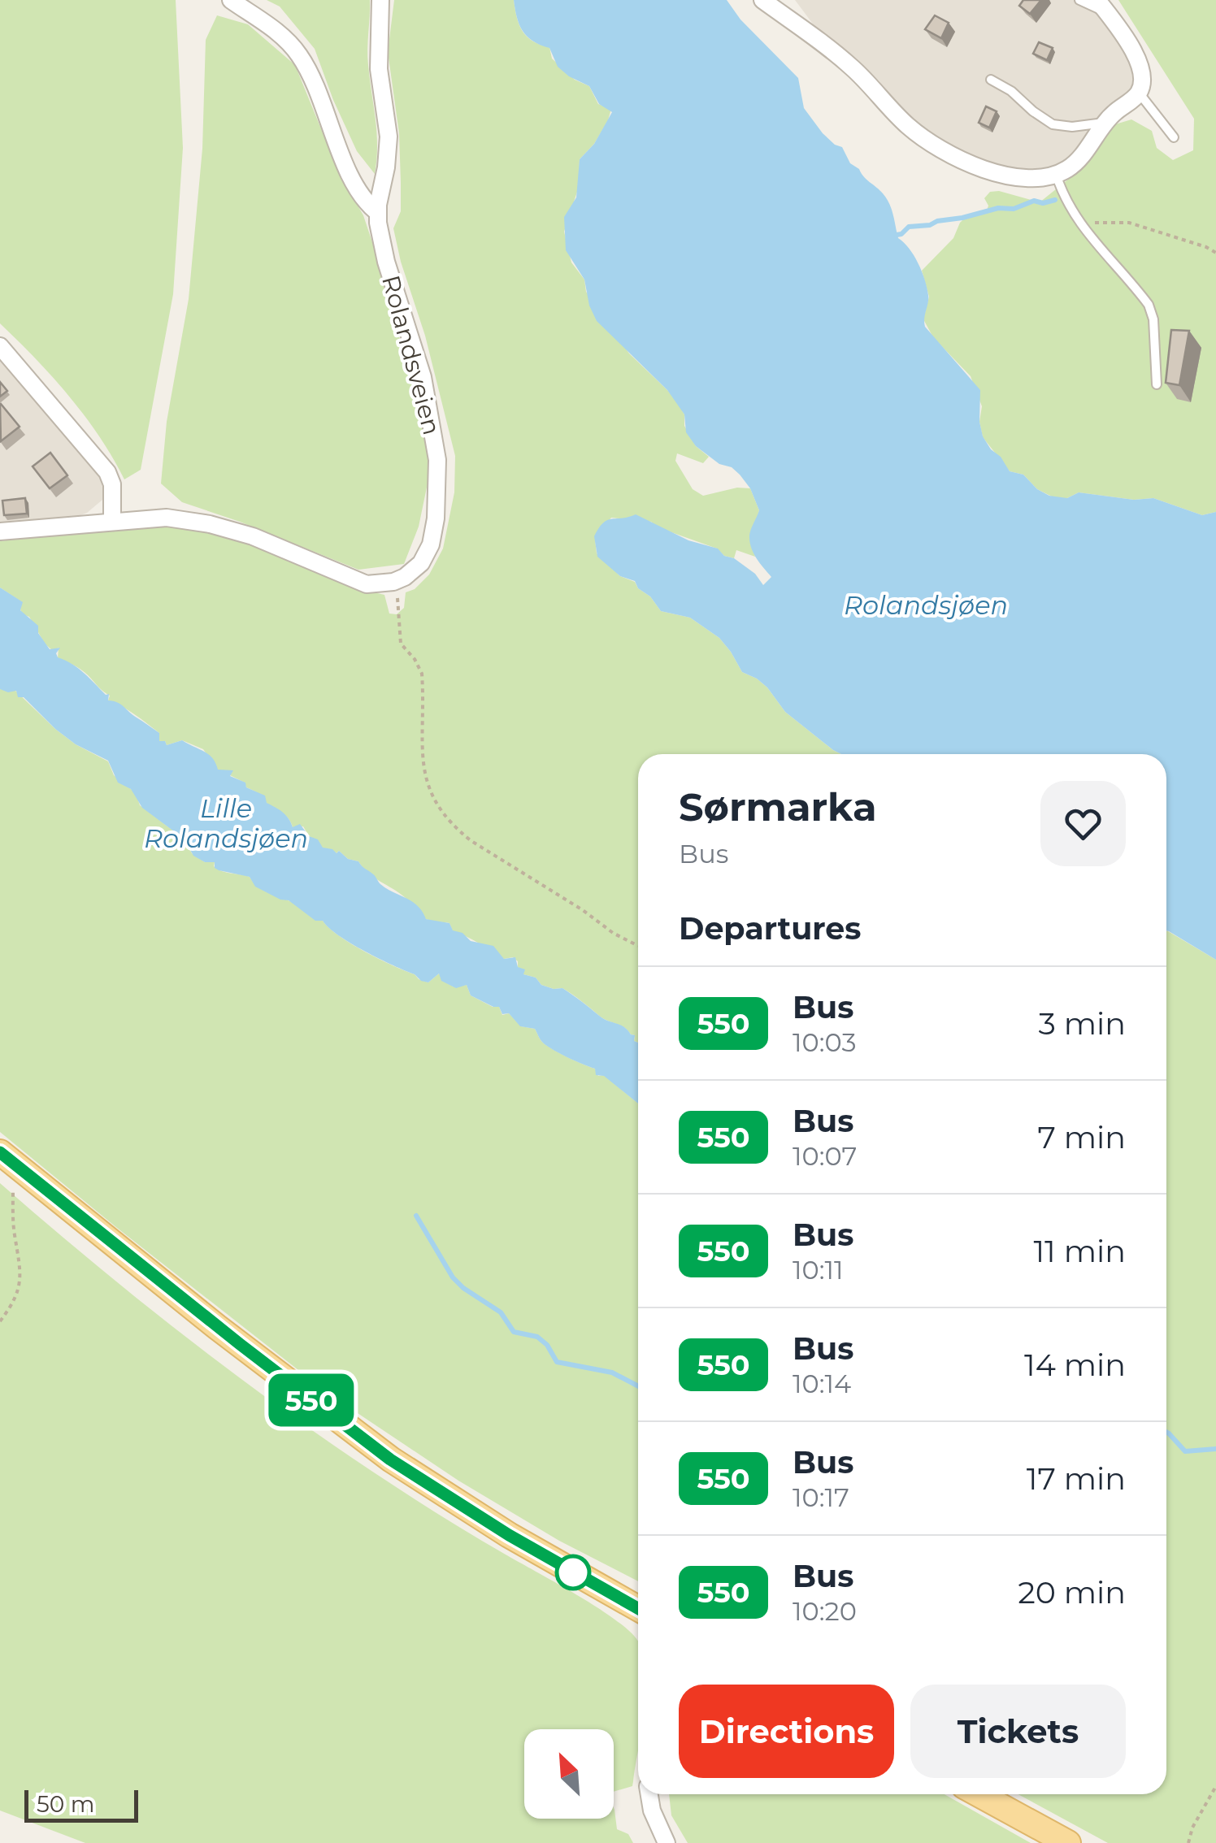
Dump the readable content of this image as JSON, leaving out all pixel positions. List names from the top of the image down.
{
  "streets": {
    "street": ["Rolandsveien"]
  },
  "water": ["Rolandsjøen", "Lille Rolandsjøen"],
  "lines": ["bus line 550"],
  "scale_bar": "50 m",
  "north": "top left",
  "page": {
    "on_map": "550",
    "heading": [
      ["Sørmarka", "Bus"],
      "Departures"
    ],
    "list": [
      {
        "mark": "550",
        "name": "Bus",
        "note": "10:03",
        "value": "3 min"
      },
      {
        "mark": "550",
        "name": "Bus",
        "note": "10:07",
        "value": "7 min"
      },
      {
        "mark": "550",
        "name": "Bus",
        "note": "10:11",
        "value": "11 min"
      },
      {
        "mark": "550",
        "name": "Bus",
        "note": "10:14",
        "value": "14 min"
      },
      {
        "mark": "550",
        "name": "Bus",
        "note": "10:17",
        "value": "17 min"
      },
      {
        "mark": "550",
        "name": "Bus",
        "note": "10:20",
        "value": "20 min"
      }
    ],
    "buttons": ["Directions", "Tickets"],
    "scale": "50 m"
  }
}
